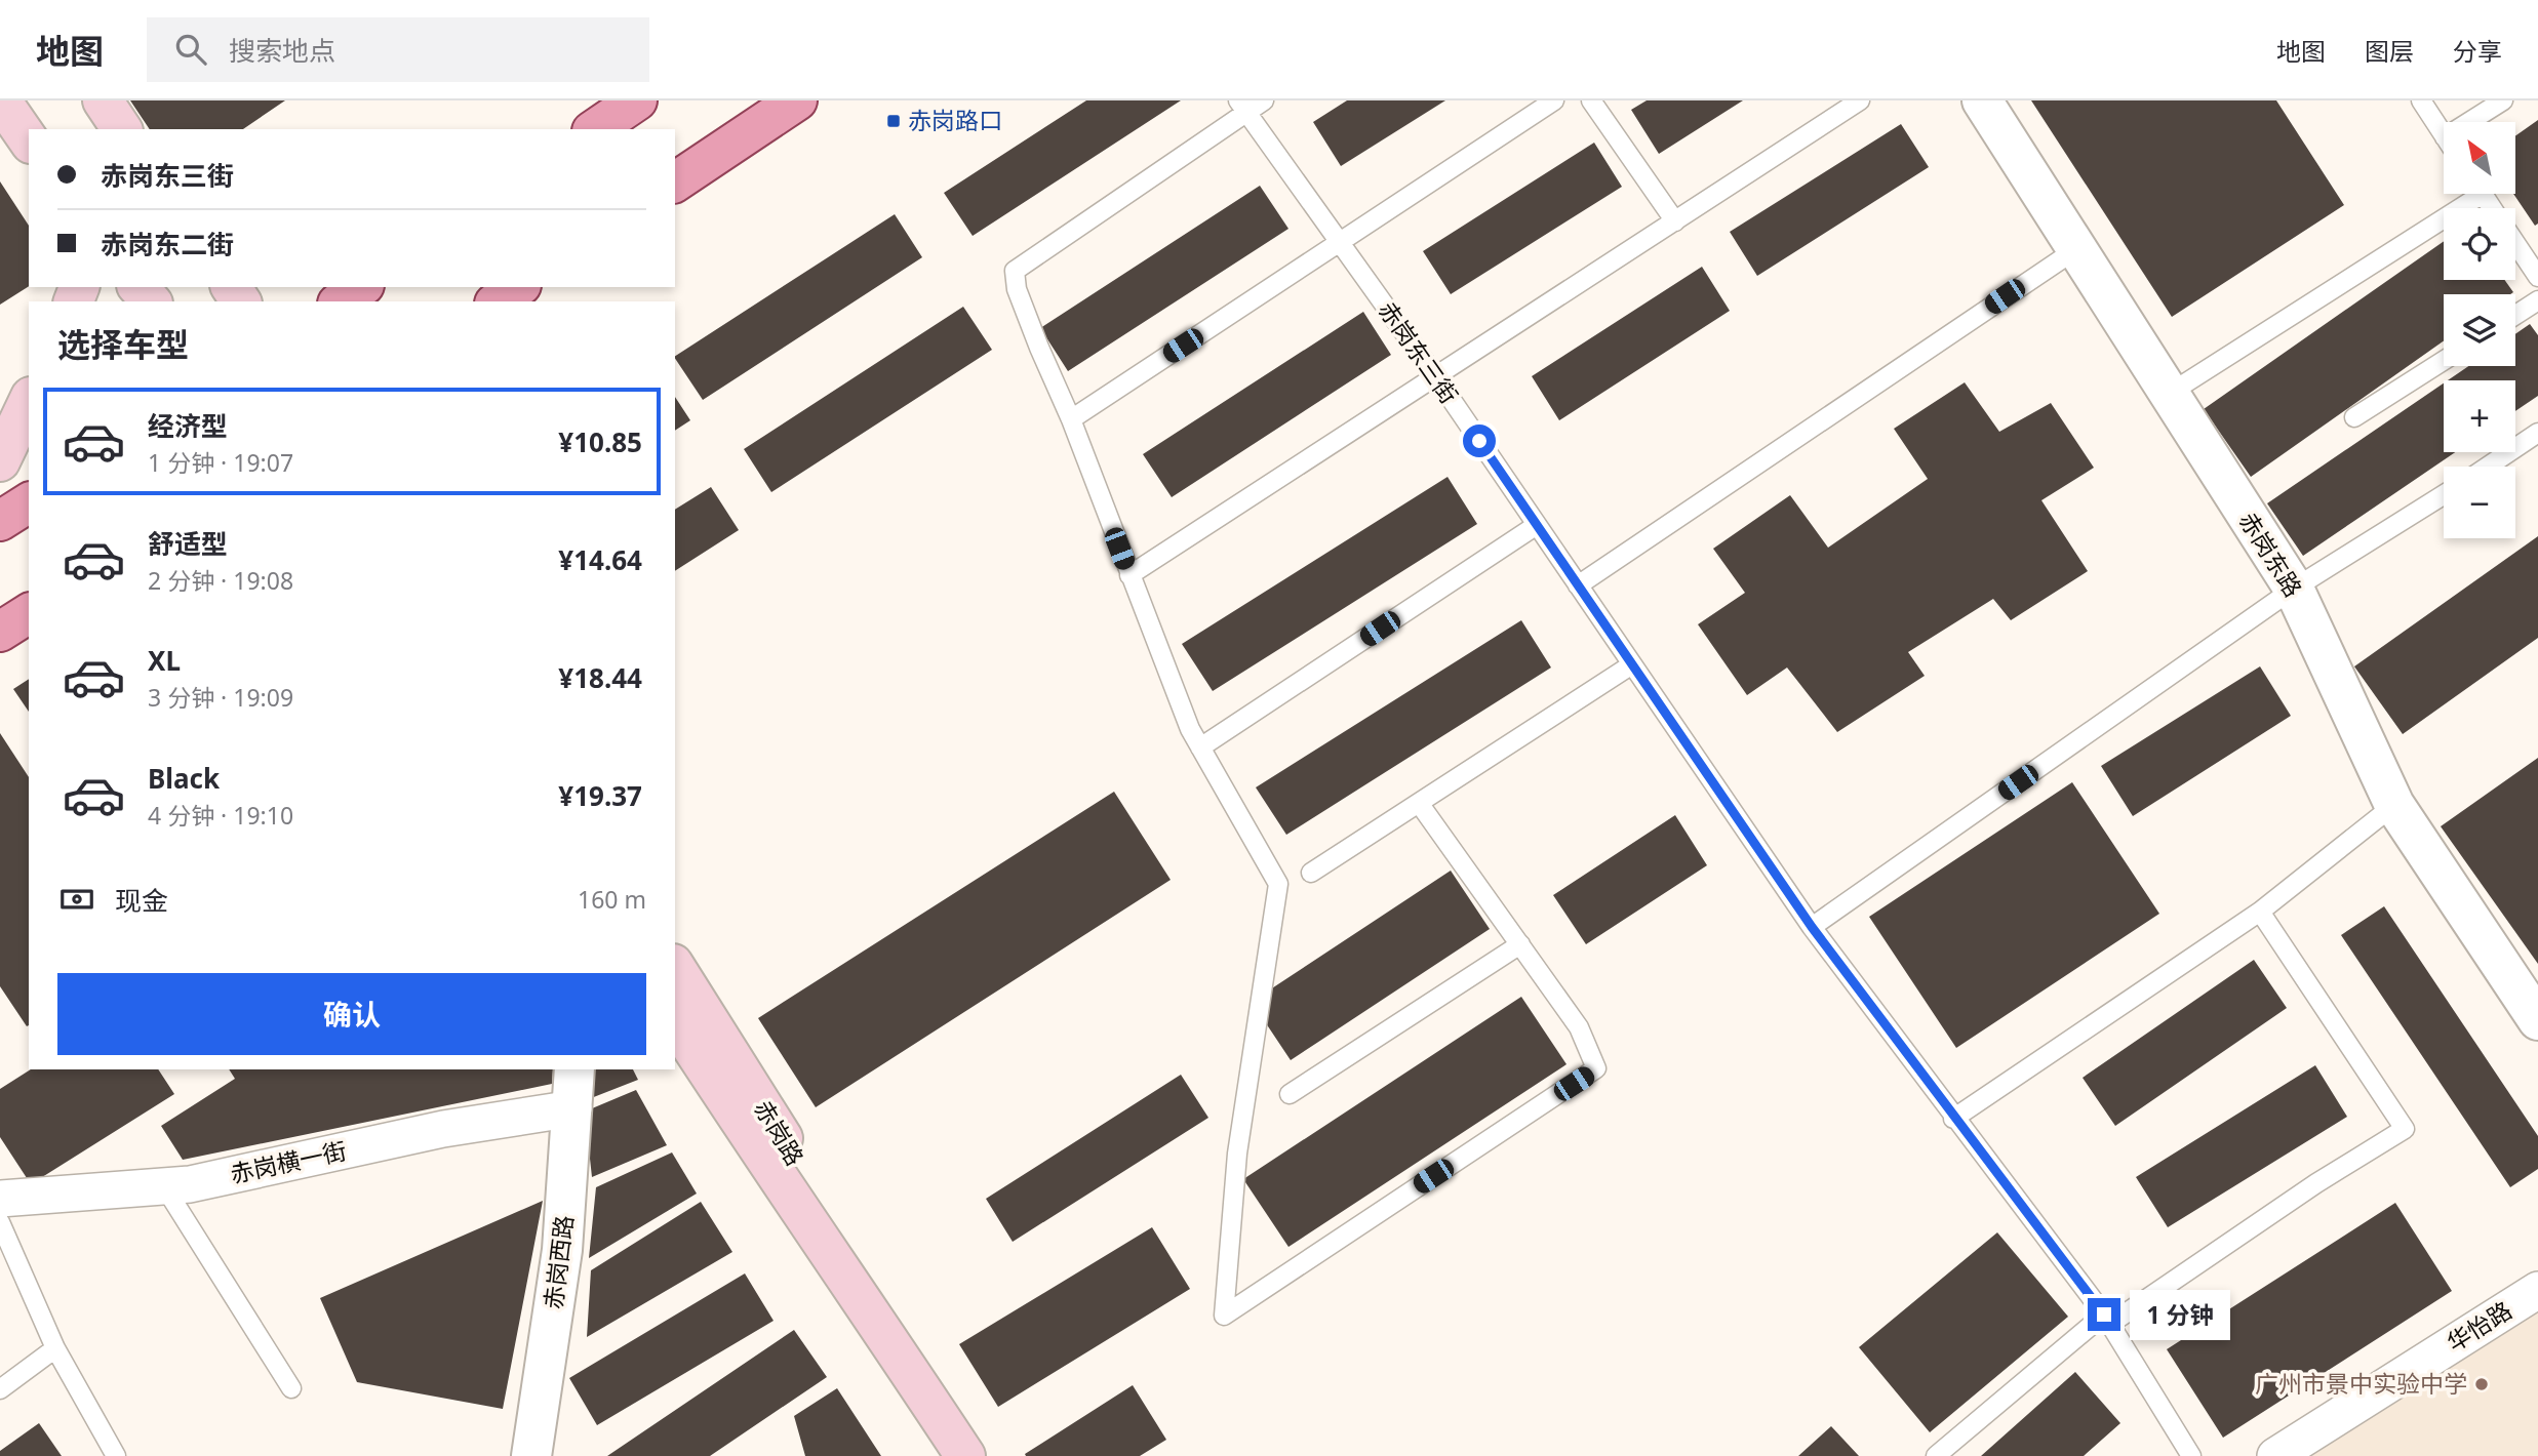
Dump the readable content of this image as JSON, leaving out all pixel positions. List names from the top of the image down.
{
  "streets": {
    "main road": ["赤岗路"],
    "street": [
      "赤岗东路",
      "赤岗横一街",
      "赤岗西路",
      "华怡路"
    ],
    "lane": ["赤岗东三街"]
  },
  "crossings": [
    ["赤岗横一街", "赤岗西路"]
  ],
  "places": {
    "transit": ["赤岗路口"],
    "other": ["广州市景中实验中学"]
  },
  "north": "top left",
  "page": {
    "header": "地图",
    "search": "搜索地点",
    "nav": ["地图", "图层", "分享"],
    "map_buttons": ["+", "−"],
    "banner": ["赤岗东三街", "赤岗东二街"],
    "heading": "选择车型",
    "list": [
      {
        "name": "经济型",
        "note": "1 分钟 · 19:07",
        "value": "¥10.85"
      },
      {
        "name": "舒适型",
        "note": "2 分钟 · 19:08",
        "value": "¥14.64"
      },
      {
        "name": "XL",
        "note": "3 分钟 · 19:09",
        "value": "¥18.44"
      },
      {
        "name": "Black",
        "note": "4 分钟 · 19:10",
        "value": "¥19.37"
      }
    ],
    "pay": ["现金", "160 m"],
    "buttons": "确认",
    "bubble": "1 分钟"
  }
}
